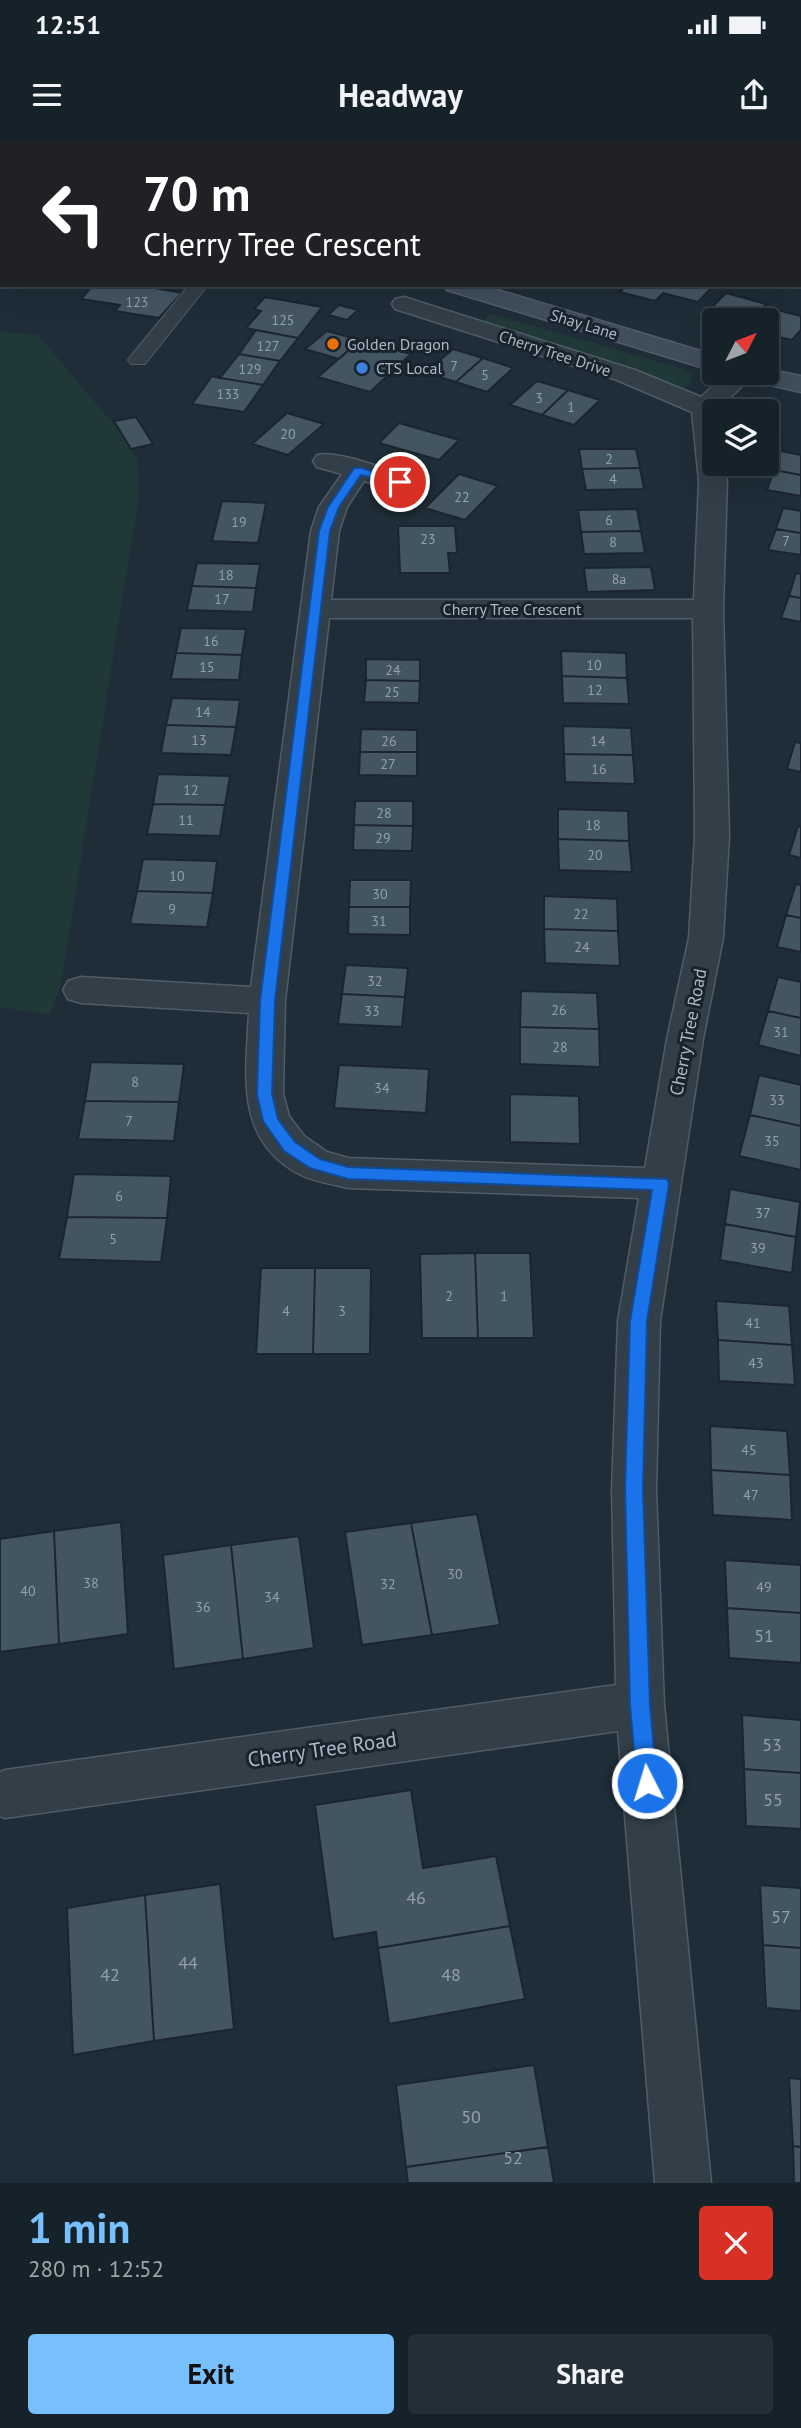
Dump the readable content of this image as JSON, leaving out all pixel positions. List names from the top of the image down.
{
  "streets": {
    "main road": ["Shay Lane"],
    "street": ["Cherry Tree Drive", "Cherry Tree Crescent", "Cherry Tree Road"]
  },
  "crossings": [
    ["Cherry Tree Crescent", "Cherry Tree Road"]
  ],
  "places": ["Golden Dragon", "CTS Local"],
  "house_numbers": [
    "123",
    "125",
    "127",
    "7",
    "129",
    "5",
    "133",
    "3",
    "1",
    "20",
    "2",
    "4",
    "22",
    "6",
    "19",
    "23",
    "7",
    "8",
    "18",
    "8a",
    "17",
    "16",
    "10",
    "15",
    "24",
    "12",
    "25",
    "14",
    "13",
    "26",
    "14",
    "27",
    "16",
    "12",
    "28",
    "11",
    "18",
    "29",
    "20",
    "10",
    "30",
    "9",
    "22",
    "31",
    "24",
    "32",
    "26",
    "33",
    "31",
    "28",
    "8",
    "34",
    "33",
    "7",
    "35",
    "6",
    "37",
    "5",
    "39",
    "2",
    "1",
    "4",
    "3",
    "41",
    "43",
    "45",
    "47",
    "30",
    "38",
    "32",
    "49",
    "40",
    "34",
    "36",
    "51",
    "53",
    "55",
    "46",
    "57",
    "44",
    "42",
    "48",
    "50",
    "52"
  ],
  "north": "top right",
  "page": {
    "status": "12:51",
    "header": "Headway",
    "turn": ["70 m", "Cherry Tree Crescent"],
    "heading": ["1 min", "280 m · 12:52"],
    "buttons": ["Exit", "Share"]
  }
}
